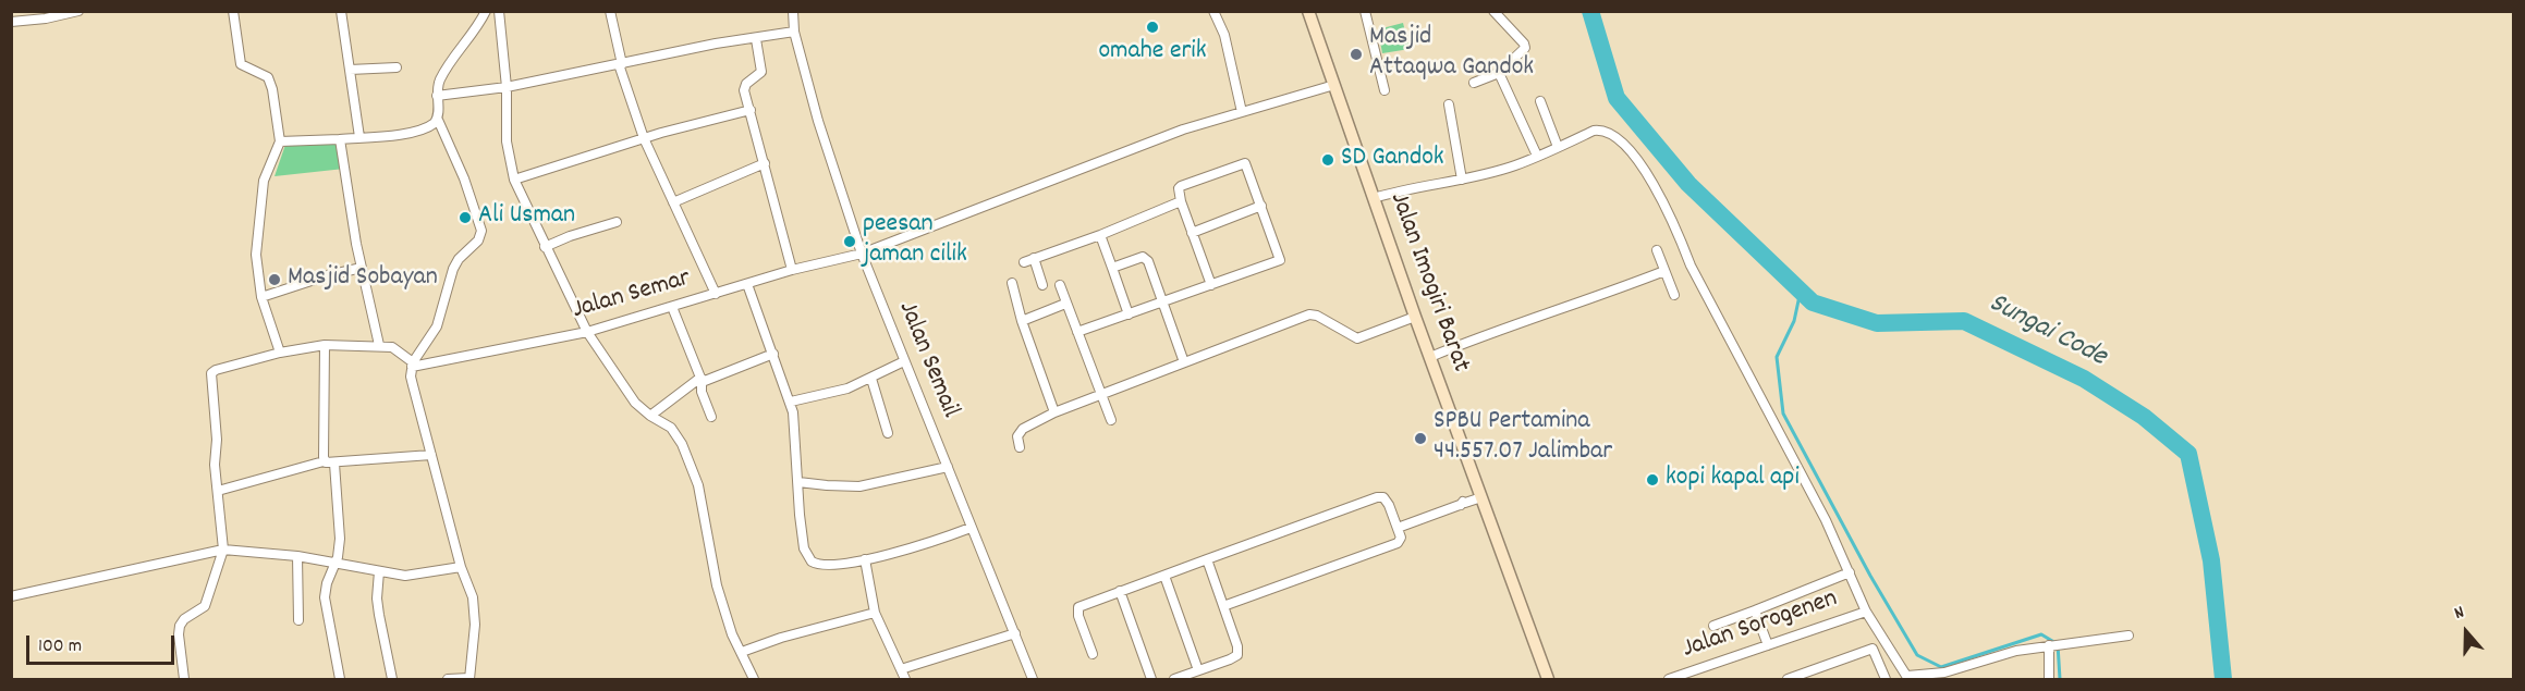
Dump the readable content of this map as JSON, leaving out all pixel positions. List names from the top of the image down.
{
  "streets": {
    "main road": ["Jalan Imogiri Barat"],
    "street": ["Jalan Semar", "Jalan Semail", "Jalan Sorogenen"]
  },
  "crossings": [
    ["Jalan Imogiri Barat", "Jalan Semar"],
    ["Jalan Semar", "Jalan Semail"]
  ],
  "water": ["Sungai Code"],
  "places": [
    "omahe erik",
    "Masjid Attaqwa Gandok",
    "SD Gandok",
    "Ali Usman",
    "peesan jaman cilik",
    "Masjid Sobayan",
    "SPBU Pertamina 44.557.07 Jalimbar",
    "kopi kapal api"
  ],
  "scale_bar": "100 m",
  "north": "top"
}
